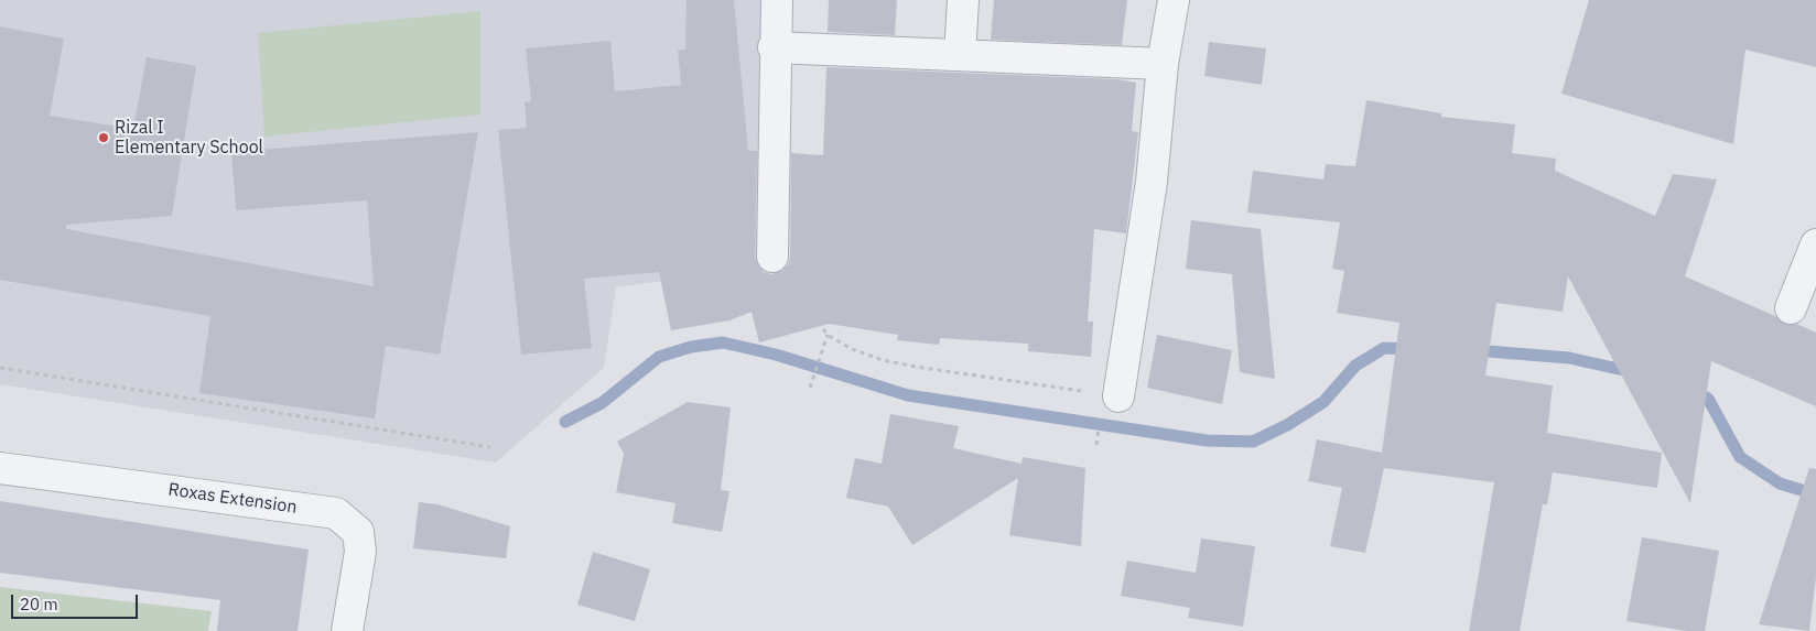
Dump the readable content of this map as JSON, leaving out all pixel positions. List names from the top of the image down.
{
  "streets": {
    "street": ["Roxas Extension"]
  },
  "places": ["Rizal I Elementary School"],
  "scale_bar": "20 m"
}
